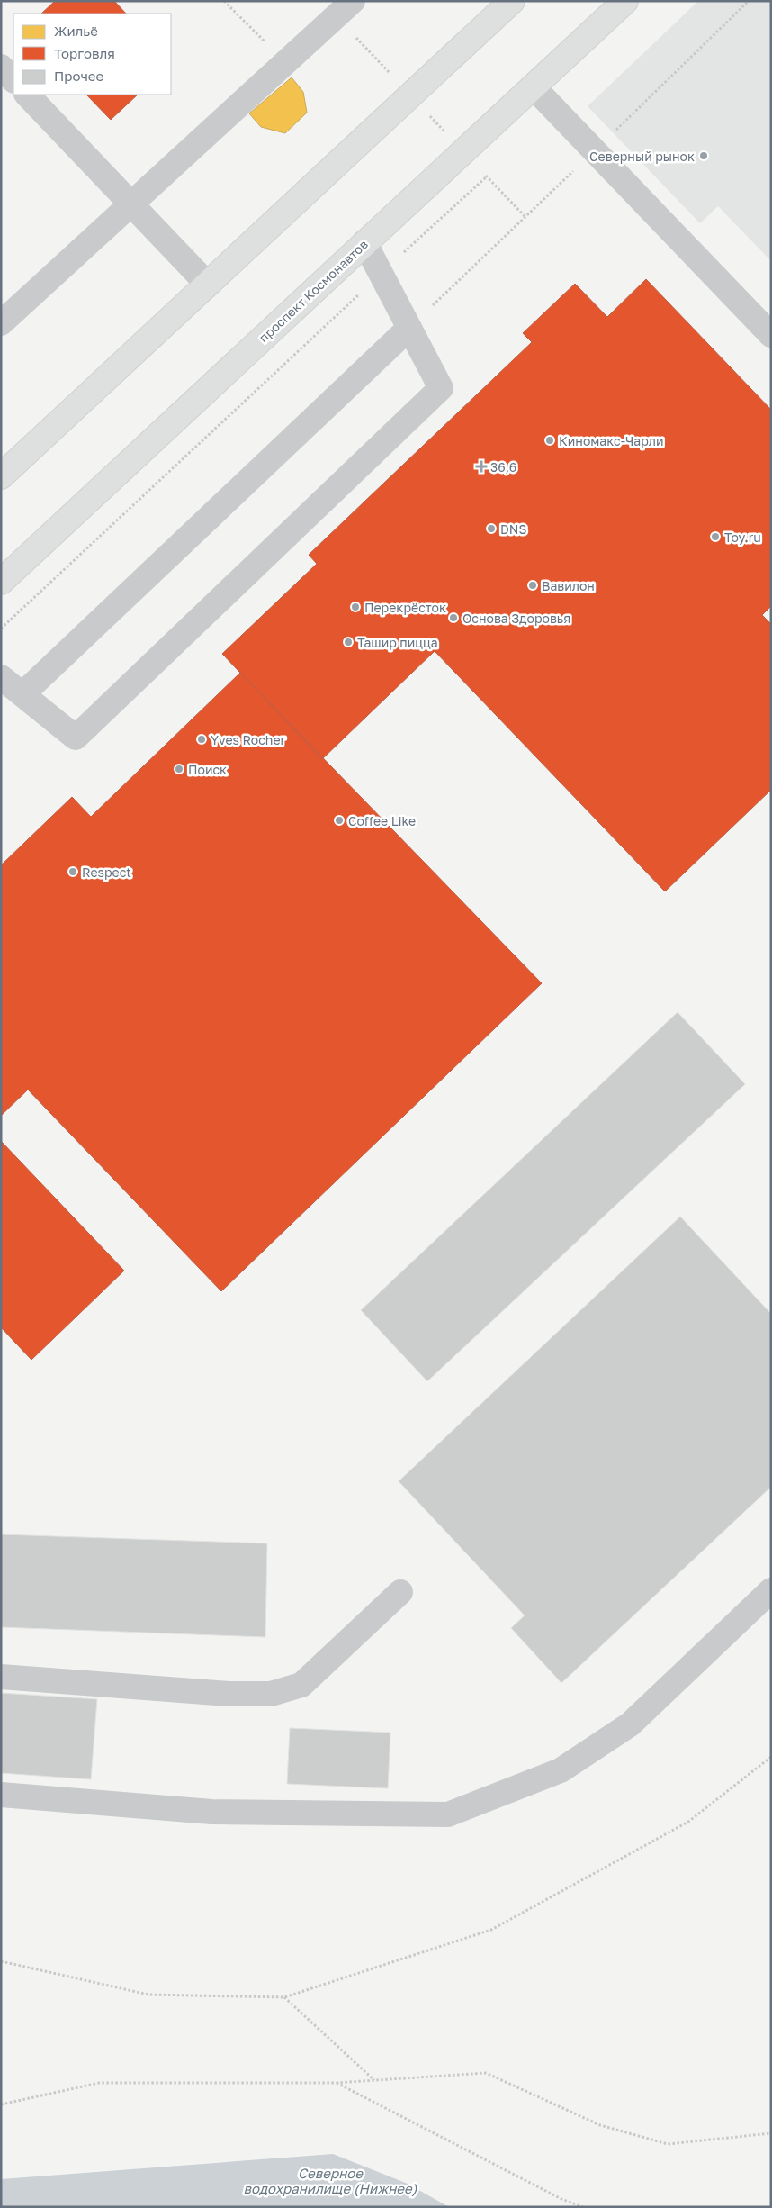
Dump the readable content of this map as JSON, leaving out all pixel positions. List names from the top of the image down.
{
  "streets": {
    "main road": ["проспект Космонавтов"]
  },
  "water": ["Северное водохранилище (Нижнее)"],
  "places": {
    "other": [
      "Северный рынок",
      "Киномакс-Чарли",
      "DNS",
      "Toy.ru",
      "Вавилон",
      "Перекрёсток",
      "Основа Здоровья",
      "Ташир пицца",
      "Yves Rocher",
      "Поиск",
      "Coffee Like",
      "Respect"
    ],
    "health": ["36,6"]
  },
  "legend": ["Жильё", "Торговля", "Прочее"]
}
